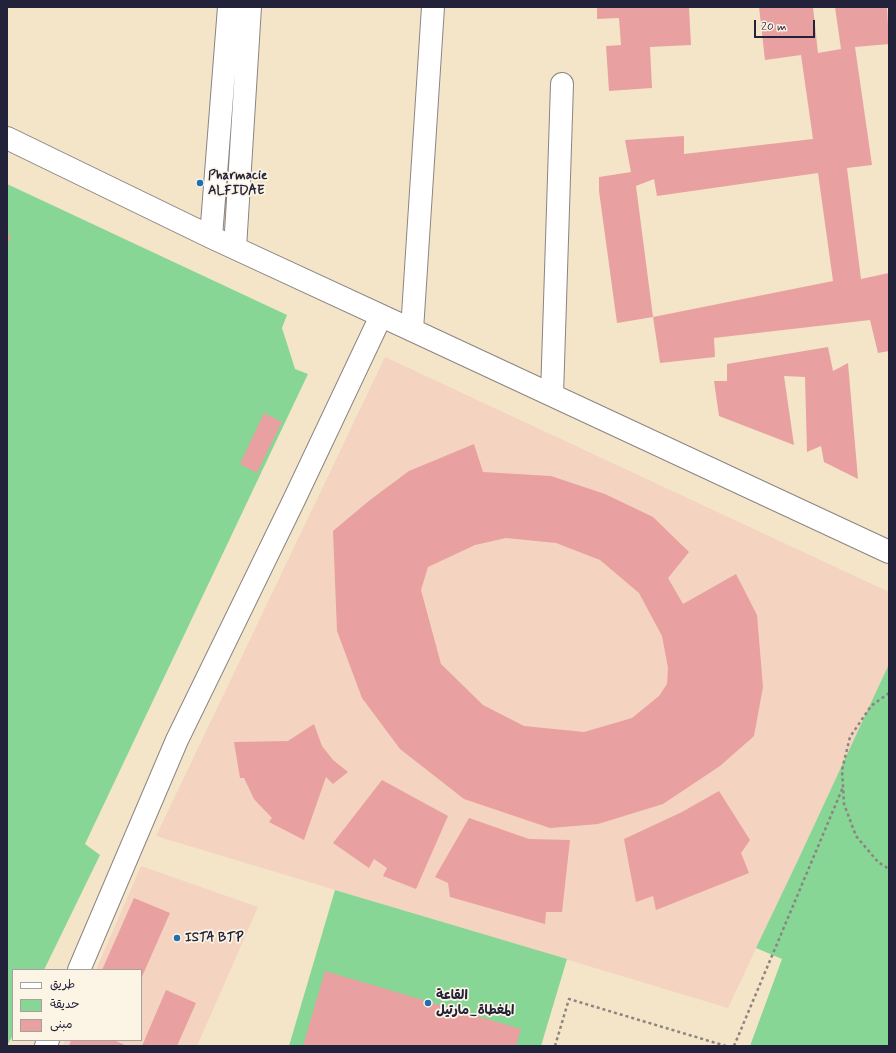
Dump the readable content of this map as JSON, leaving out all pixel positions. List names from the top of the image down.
{
  "places": ["Pharmacie ALFIDAE", "ISTA BTP", "القاعة المغطاة_مارتيل"],
  "legend": ["طريق", "حديقة", "مبنى"],
  "scale_bar": "20 m"
}
